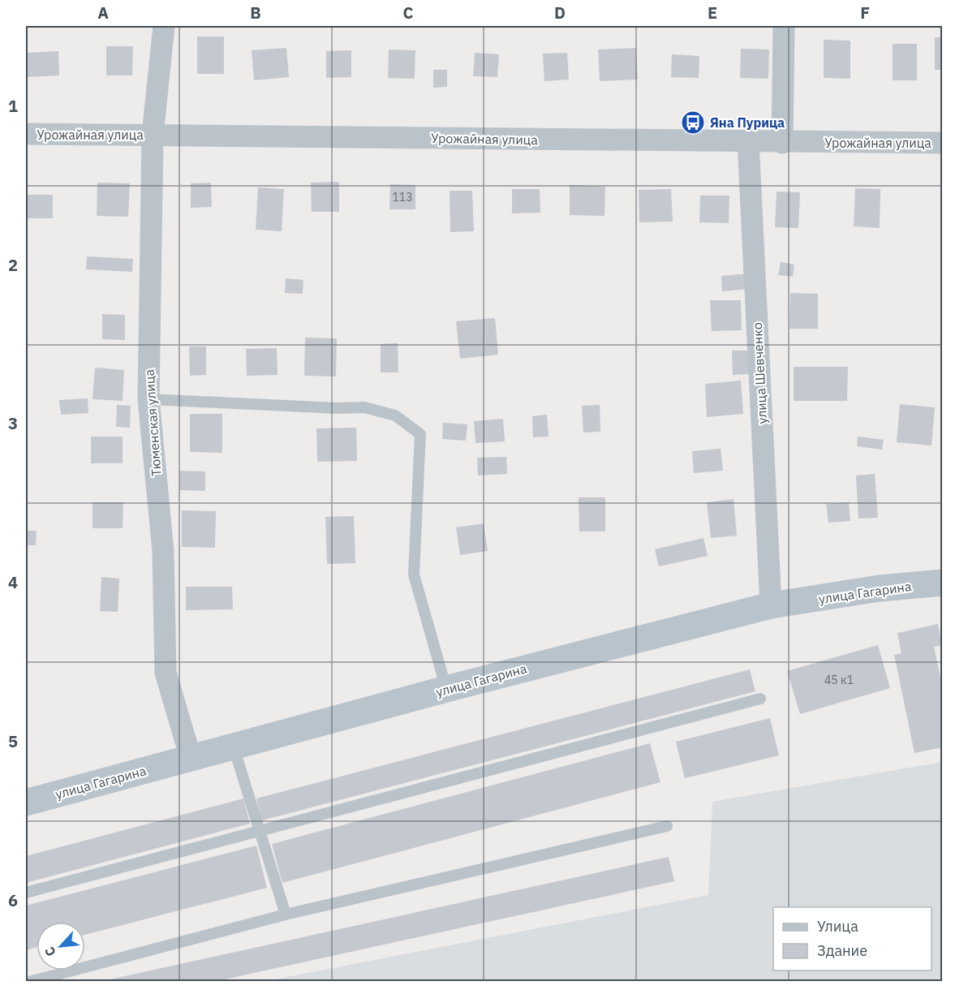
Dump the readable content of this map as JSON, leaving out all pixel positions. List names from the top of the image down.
{
  "streets": {
    "main road": ["улица Гагарина"],
    "street": ["Урожайная улица", "улица Шевченко", "Тюменская улица"]
  },
  "crossings": [
    ["Урожайная улица", "улица Шевченко"],
    ["Урожайная улица", "Тюменская улица"],
    ["улица Шевченко", "улица Гагарина"],
    ["Тюменская улица", "улица Гагарина"]
  ],
  "places": {
    "bus stop": ["Яна Пурица"]
  },
  "house_numbers": ["113", "45 к1"],
  "legend": ["Улица", "Здание"],
  "north": "bottom left",
  "grid": {
    "columns": [
      "A",
      "B",
      "C",
      "D",
      "E",
      "F"
    ],
    "rows": [
      "1",
      "2",
      "3",
      "4",
      "5",
      "6"
    ]
  }
}
